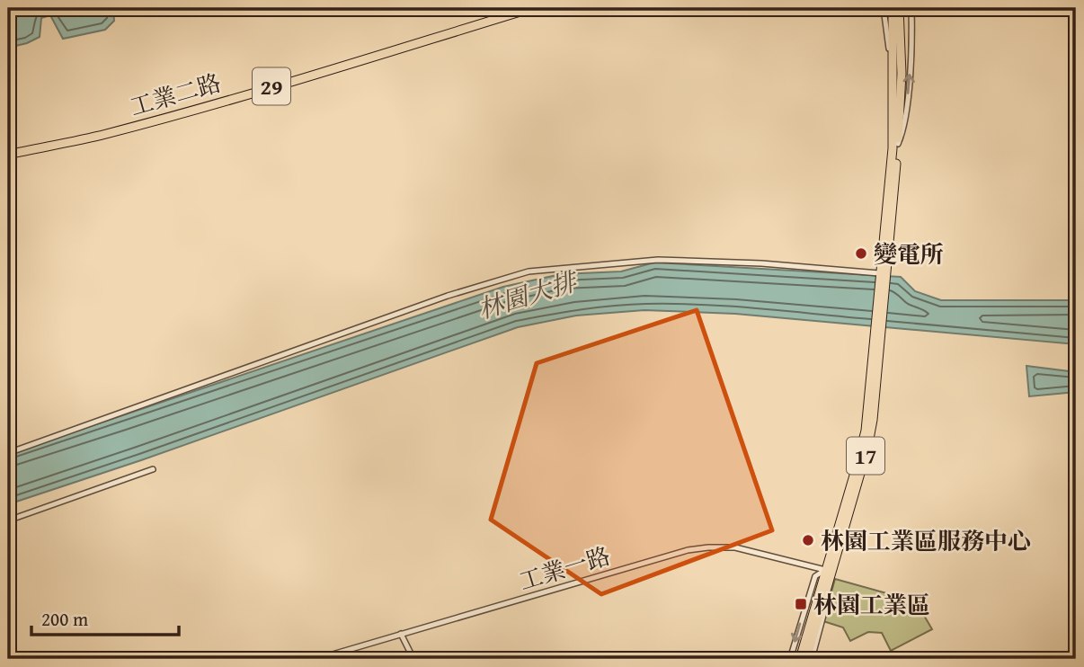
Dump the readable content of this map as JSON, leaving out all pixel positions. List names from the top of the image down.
{
  "streets": {
    "main road": ["29", "工業二路", "17"],
    "street": ["工業一路"]
  },
  "crossings": [
    ["17", "工業一路"]
  ],
  "water": ["林園大排"],
  "places": {
    "other": ["變電所", "林園工業區服務中心"],
    "transit": ["林園工業區"]
  },
  "scale_bar": "200 m"
}
